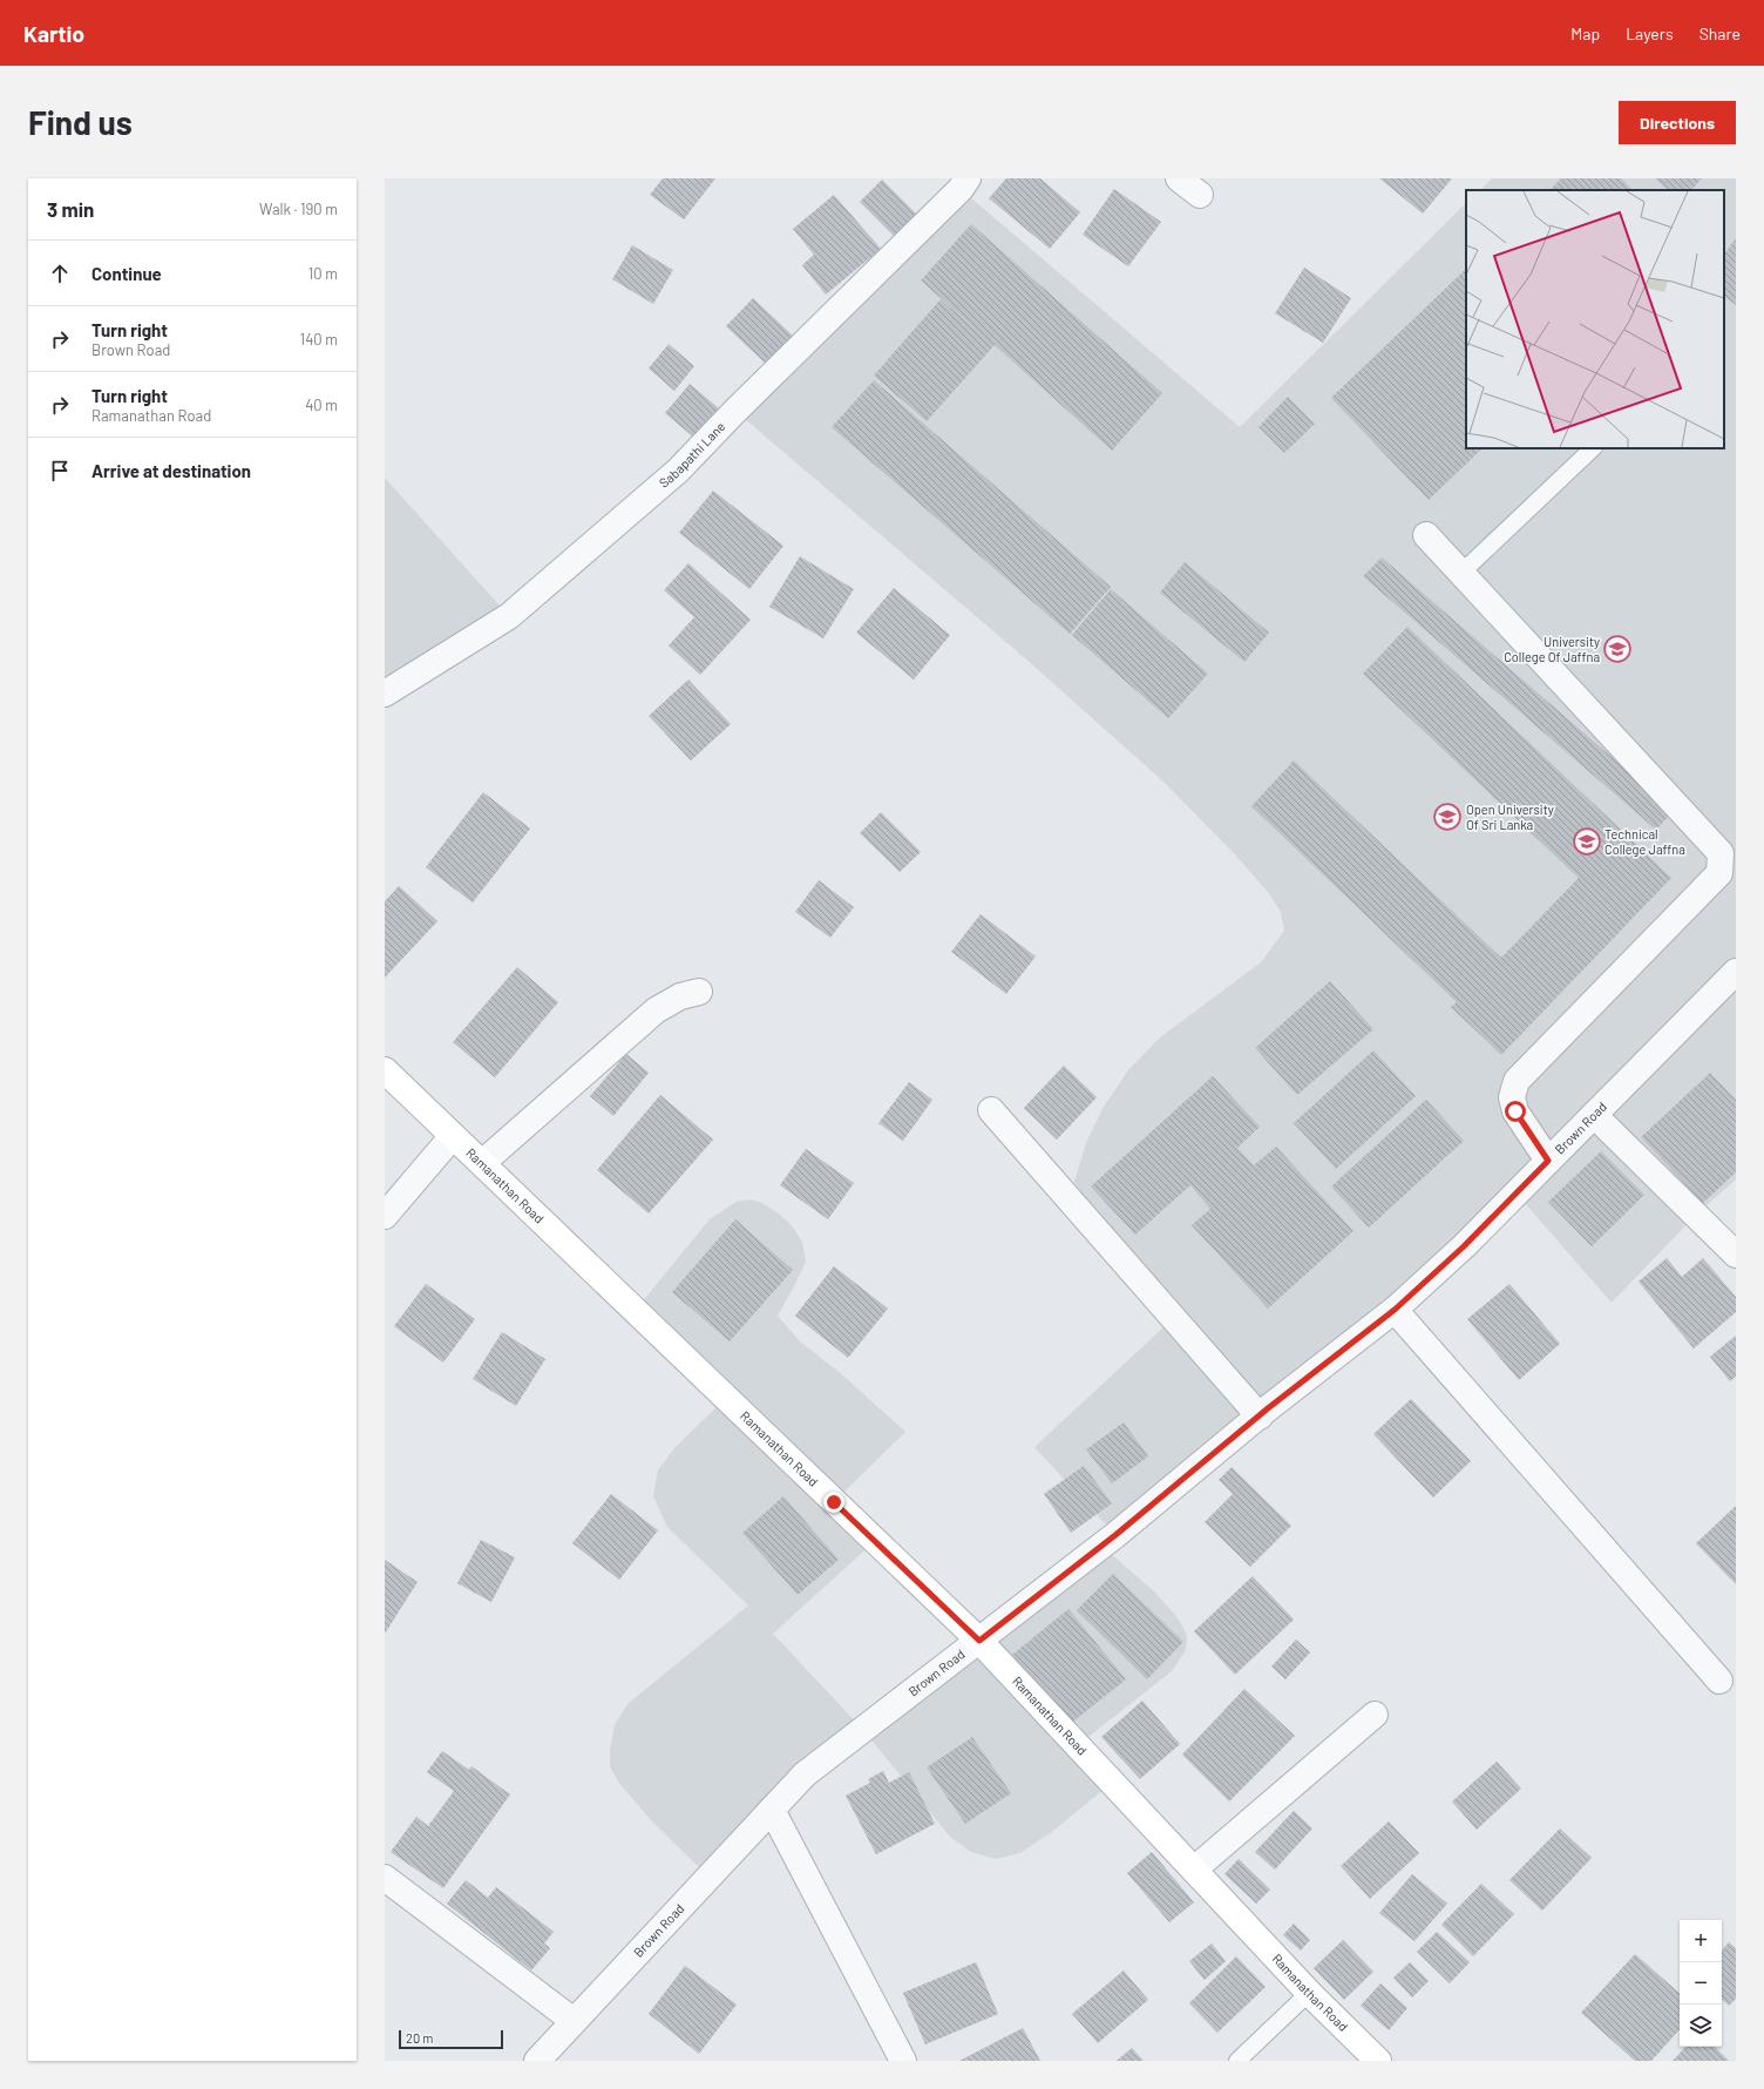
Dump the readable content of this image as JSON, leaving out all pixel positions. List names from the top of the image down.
{
  "streets": {
    "main road": ["Ramanathan Road"],
    "street": ["Sabapathi Lane", "Brown Road"]
  },
  "crossings": [
    ["Brown Road", "Ramanathan Road"]
  ],
  "places": {
    "school or university": ["University College Of Jaffna", "Open University Of Sri Lanka", "Technical College Jaffna"]
  },
  "scale_bar": "20 m",
  "page": {
    "header": "Kartio",
    "nav": ["Map", "Layers", "Share"],
    "buttons": "Directions",
    "title": "Find us",
    "heading": ["3 min", "Walk · 190 m"],
    "list": [
      ["Continue", "10 m"],
      ["Turn right", "Brown Road", "140 m"],
      ["Turn right", "Ramanathan Road", "40 m"],
      "Arrive at destination"
    ],
    "map_buttons": ["+", "−"],
    "scale": "20 m"
  }
}
